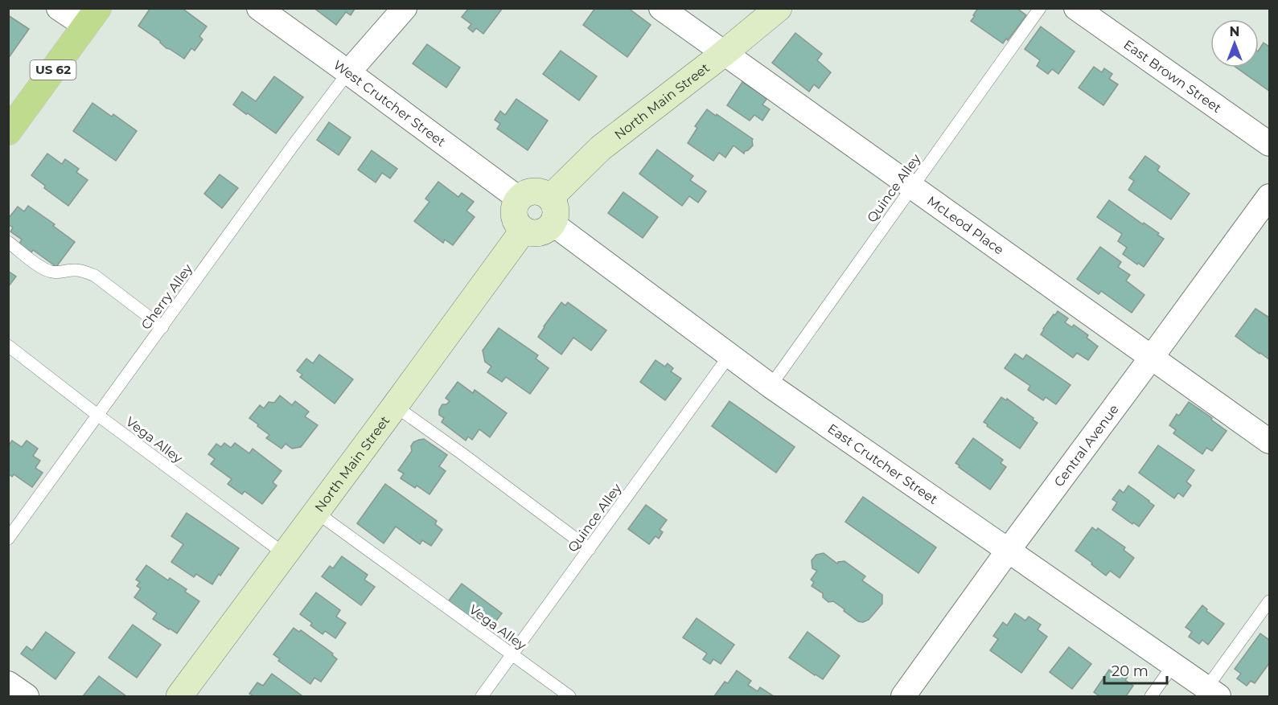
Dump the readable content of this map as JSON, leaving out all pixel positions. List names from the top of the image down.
{
  "streets": {
    "main road": ["US 62"],
    "street": [
      "East Brown Street",
      "North Main Street",
      "West Crutcher Street",
      "McLeod Place",
      "Central Avenue",
      "East Crutcher Street"
    ],
    "lane": ["Quince Alley", "Cherry Alley", "Vega Alley"]
  },
  "crossings": [
    ["North Main Street", "West Crutcher Street"],
    ["North Main Street", "McLeod Place"],
    ["North Main Street", "Vega Alley"],
    ["North Main Street", "East Crutcher Street"],
    ["West Crutcher Street", "Cherry Alley"],
    ["West Crutcher Street", "East Crutcher Street"],
    ["Quince Alley", "McLeod Place"],
    ["Quince Alley", "Vega Alley"],
    ["Quince Alley", "East Crutcher Street"],
    ["McLeod Place", "Central Avenue"],
    ["Cherry Alley", "Vega Alley"],
    ["Central Avenue", "East Crutcher Street"]
  ],
  "scale_bar": "20 m",
  "north": "top"
}
